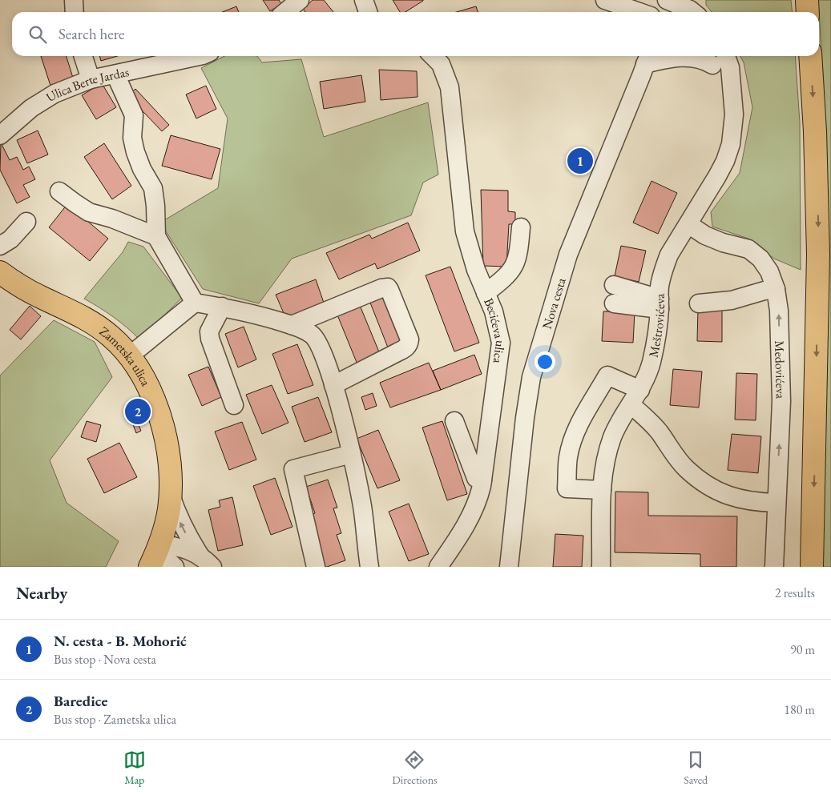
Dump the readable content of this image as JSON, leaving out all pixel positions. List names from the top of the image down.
{
  "streets": {
    "main road": ["Zametska ulica"],
    "street": [
      "Ulica Berte Jardas",
      "Nova cesta",
      "Meštrovićeva",
      "Becićeva ulica",
      "Medovićeva"
    ]
  },
  "crossings": [
    ["Nova cesta", "Meštrovićeva"],
    ["Meštrovićeva", "Medovićeva"]
  ],
  "one_way": ["Medovićeva"],
  "page": {
    "search": "Search here",
    "pins": ["1", "2"],
    "heading": ["Nearby", "2 results"],
    "list": [
      {
        "mark": "1",
        "name": "N. cesta - B. Mohorić",
        "note": "Bus stop · Nova cesta",
        "value": "90 m"
      },
      {
        "mark": "2",
        "name": "Baredice",
        "note": "Bus stop · Zametska ulica",
        "value": "180 m"
      }
    ],
    "nav": ["Map", "Directions", "Saved"]
  }
}
